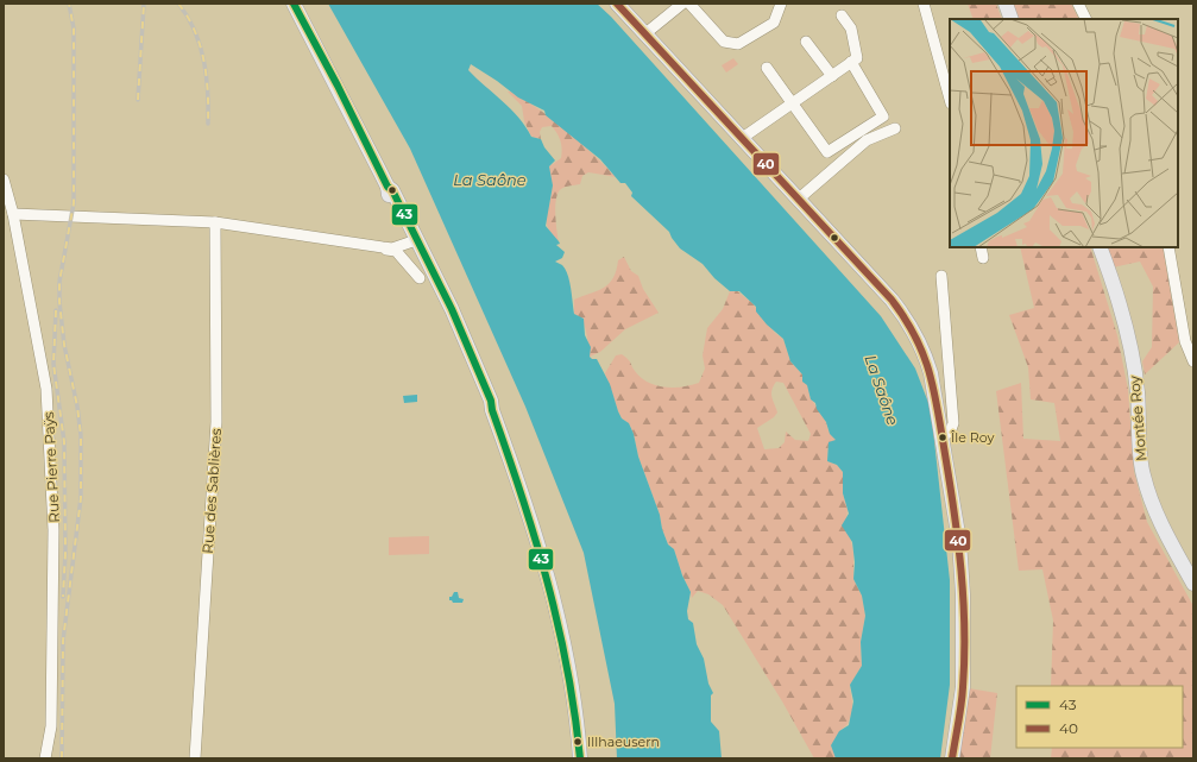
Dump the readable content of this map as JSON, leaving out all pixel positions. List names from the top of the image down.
{
  "streets": {
    "main road": ["Montée Roy"],
    "street": ["Rue Pierre Paÿs", "Rue des Sablières"]
  },
  "water": ["La Saône"],
  "places": ["Île Roy", "Illhaeusern"],
  "lines": ["transit line 43", "transit line 40"],
  "legend": ["43", "40"]
}
